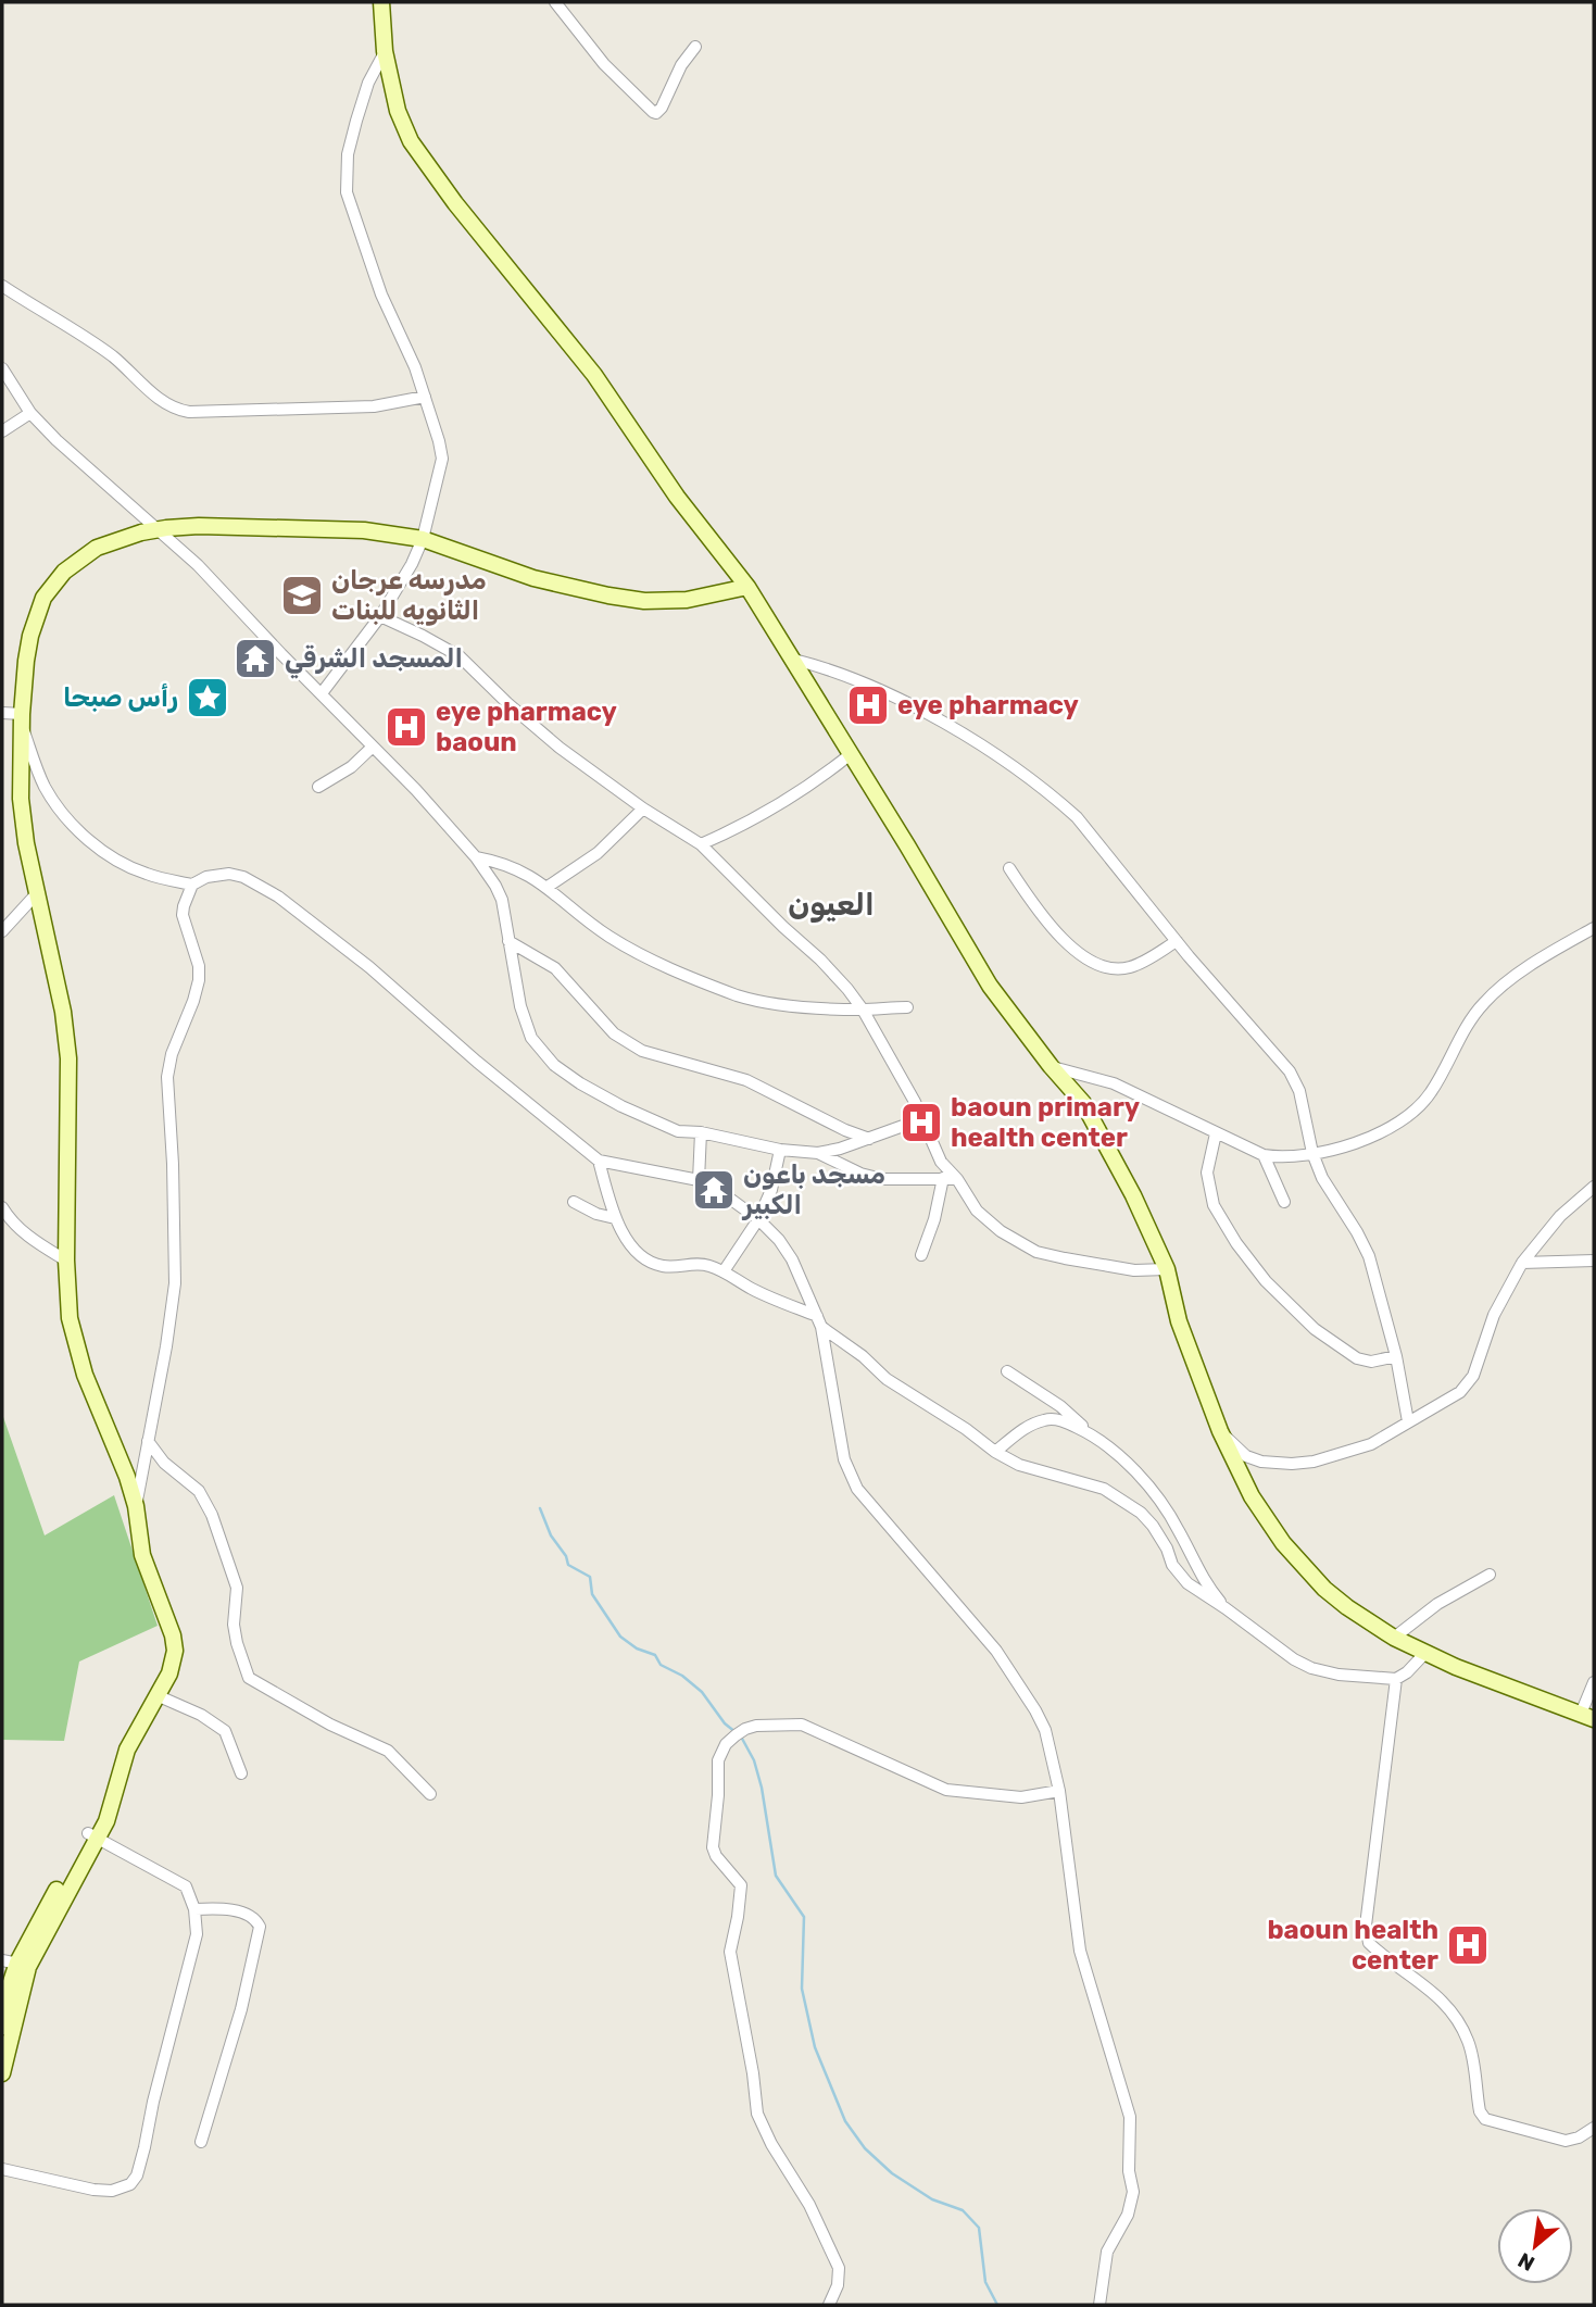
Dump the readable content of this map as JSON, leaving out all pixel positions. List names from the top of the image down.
{
  "districts": ["العيون"],
  "places": {
    "school or university": ["مدرسه عرجان الثانويه للبنات"],
    "temple": ["المسجد الشرقي", "مسجد باعون الكبير"],
    "place": ["رأس صبحا"],
    "hospital": [
      "eye pharmacy",
      "eye pharmacy baoun",
      "baoun primary health center",
      "baoun health center"
    ]
  },
  "north": "bottom left"
}
